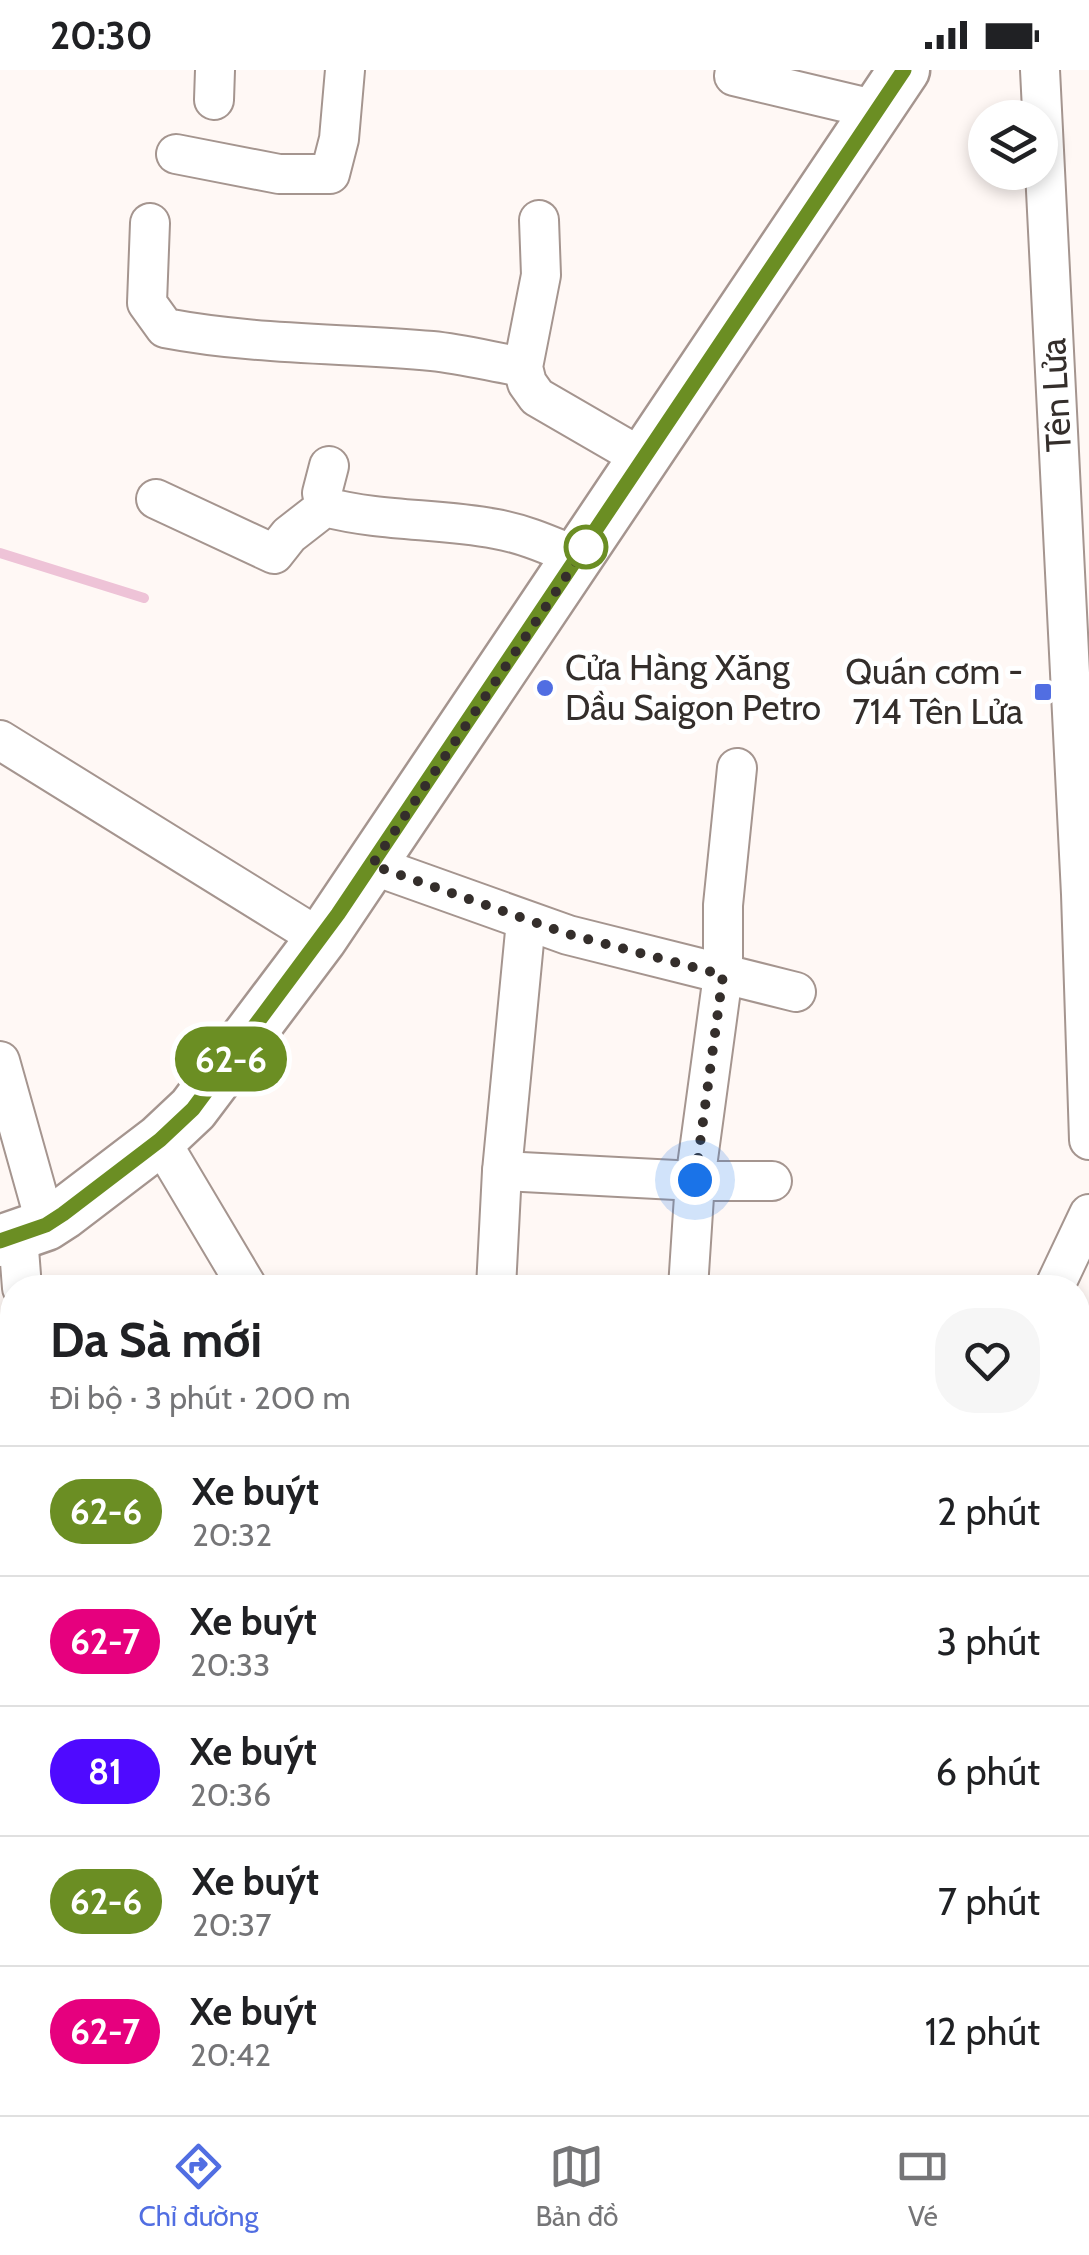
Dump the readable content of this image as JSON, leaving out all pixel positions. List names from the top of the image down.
{
  "streets": {
    "street": ["Tên Lửa"]
  },
  "places": {
    "other": ["Cửa Hàng Xăng Dầu Saigon Petro"],
    "transit": ["Quán cơm - 714 Tên Lửa"]
  },
  "lines": ["bus line 62-6"],
  "page": {
    "status": "20:30",
    "on_map": "62-6",
    "heading": ["Da Sà mới", "Đi bộ · 3 phút · 200 m"],
    "list": [
      {
        "mark": "62-6",
        "name": "Xe buýt",
        "note": "20:32",
        "value": "2 phút"
      },
      {
        "mark": "62-7",
        "name": "Xe buýt",
        "note": "20:33",
        "value": "3 phút"
      },
      {
        "mark": "81",
        "name": "Xe buýt",
        "note": "20:36",
        "value": "6 phút"
      },
      {
        "mark": "62-6",
        "name": "Xe buýt",
        "note": "20:37",
        "value": "7 phút"
      },
      {
        "mark": "62-7",
        "name": "Xe buýt",
        "note": "20:42",
        "value": "12 phút"
      }
    ],
    "tabs": ["Chỉ đường", "Bản đồ", "Vé"]
  }
}
